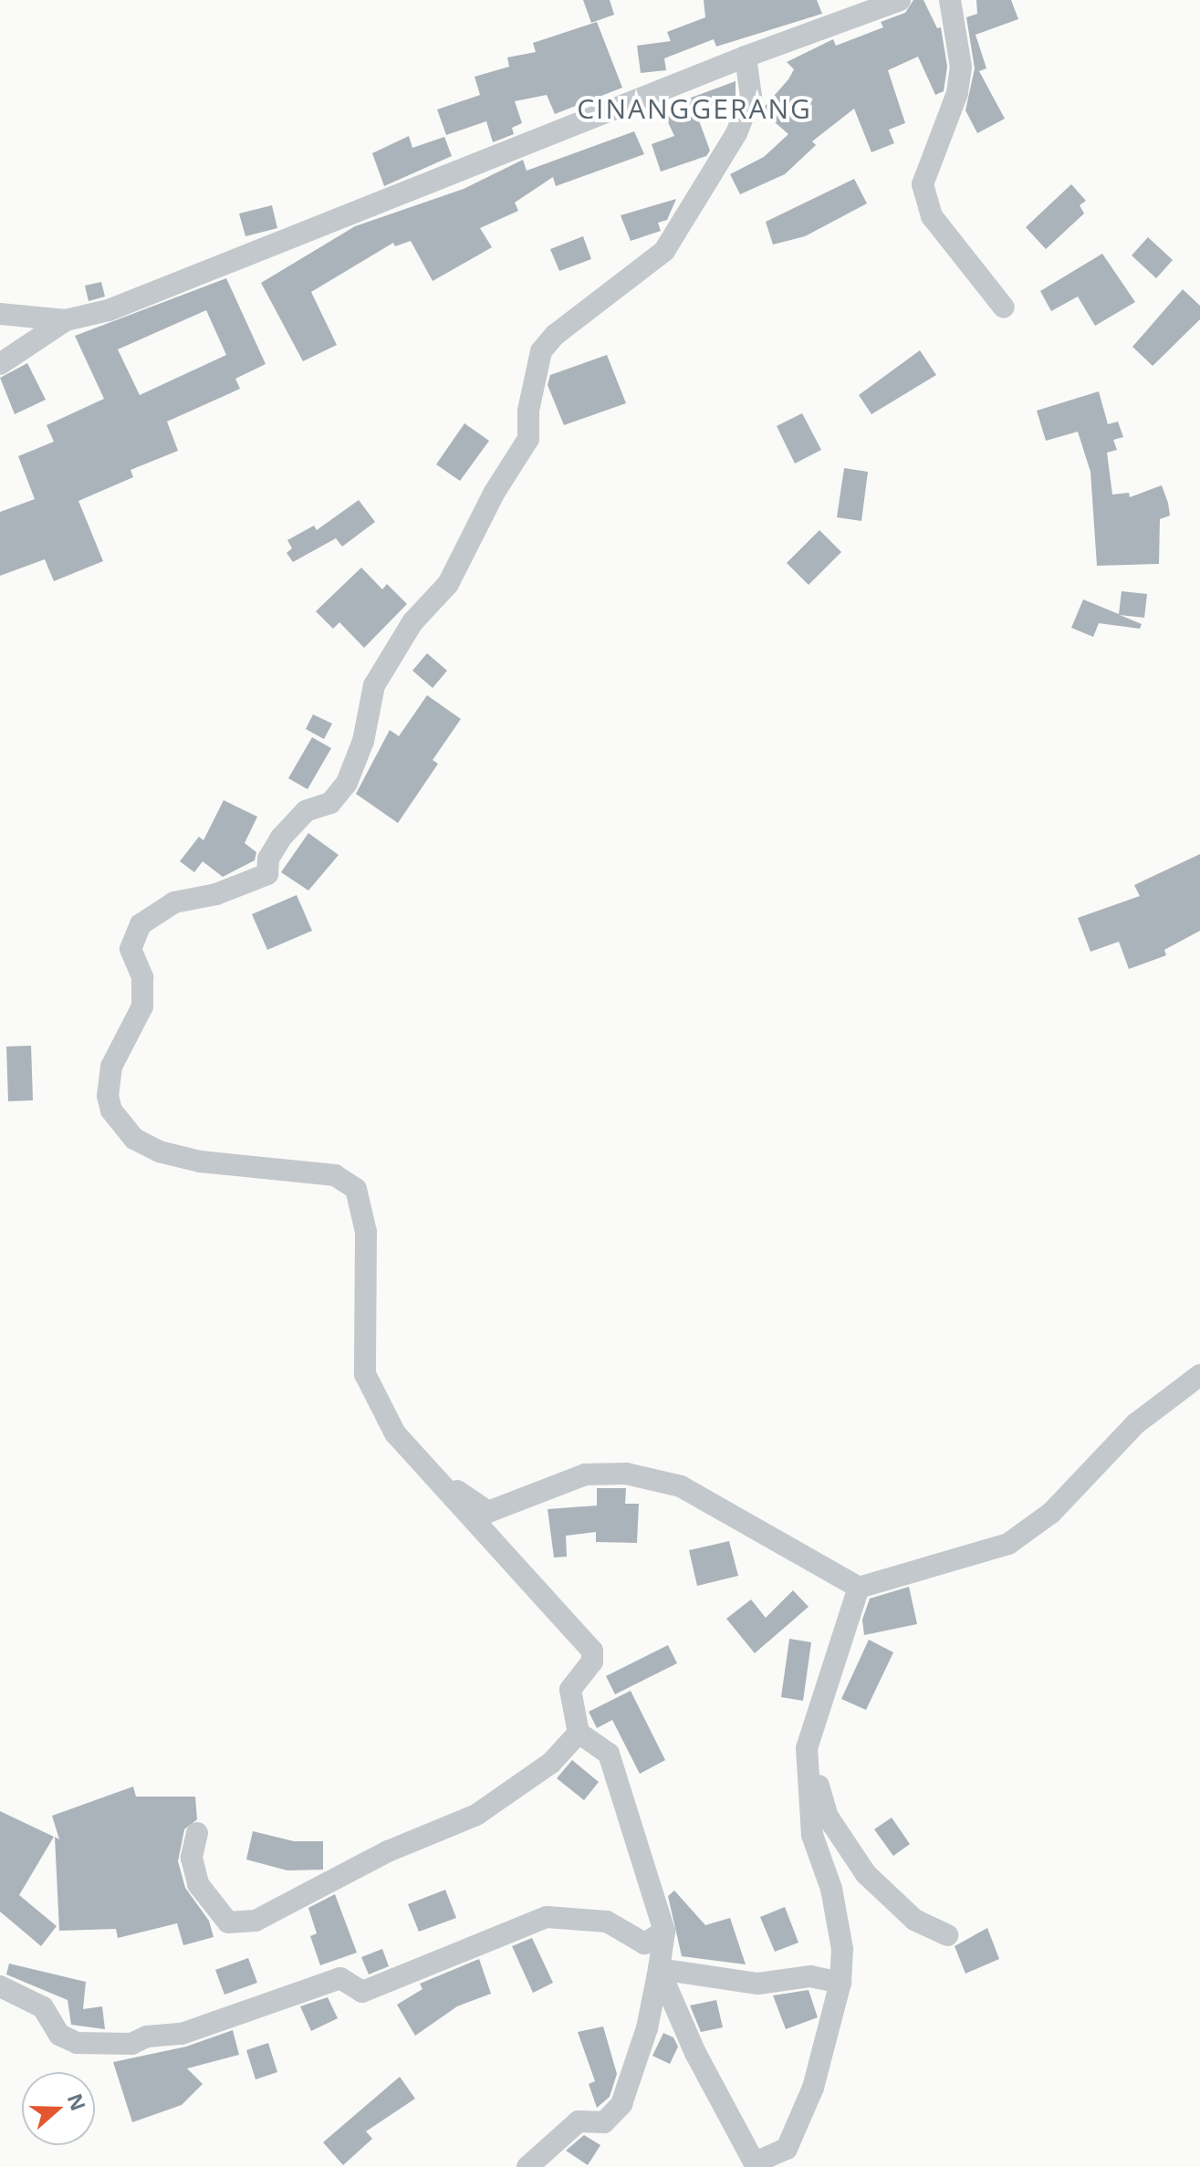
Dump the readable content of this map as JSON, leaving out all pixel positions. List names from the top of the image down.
{
  "districts": ["CINANGGERANG"],
  "north": "right"
}
